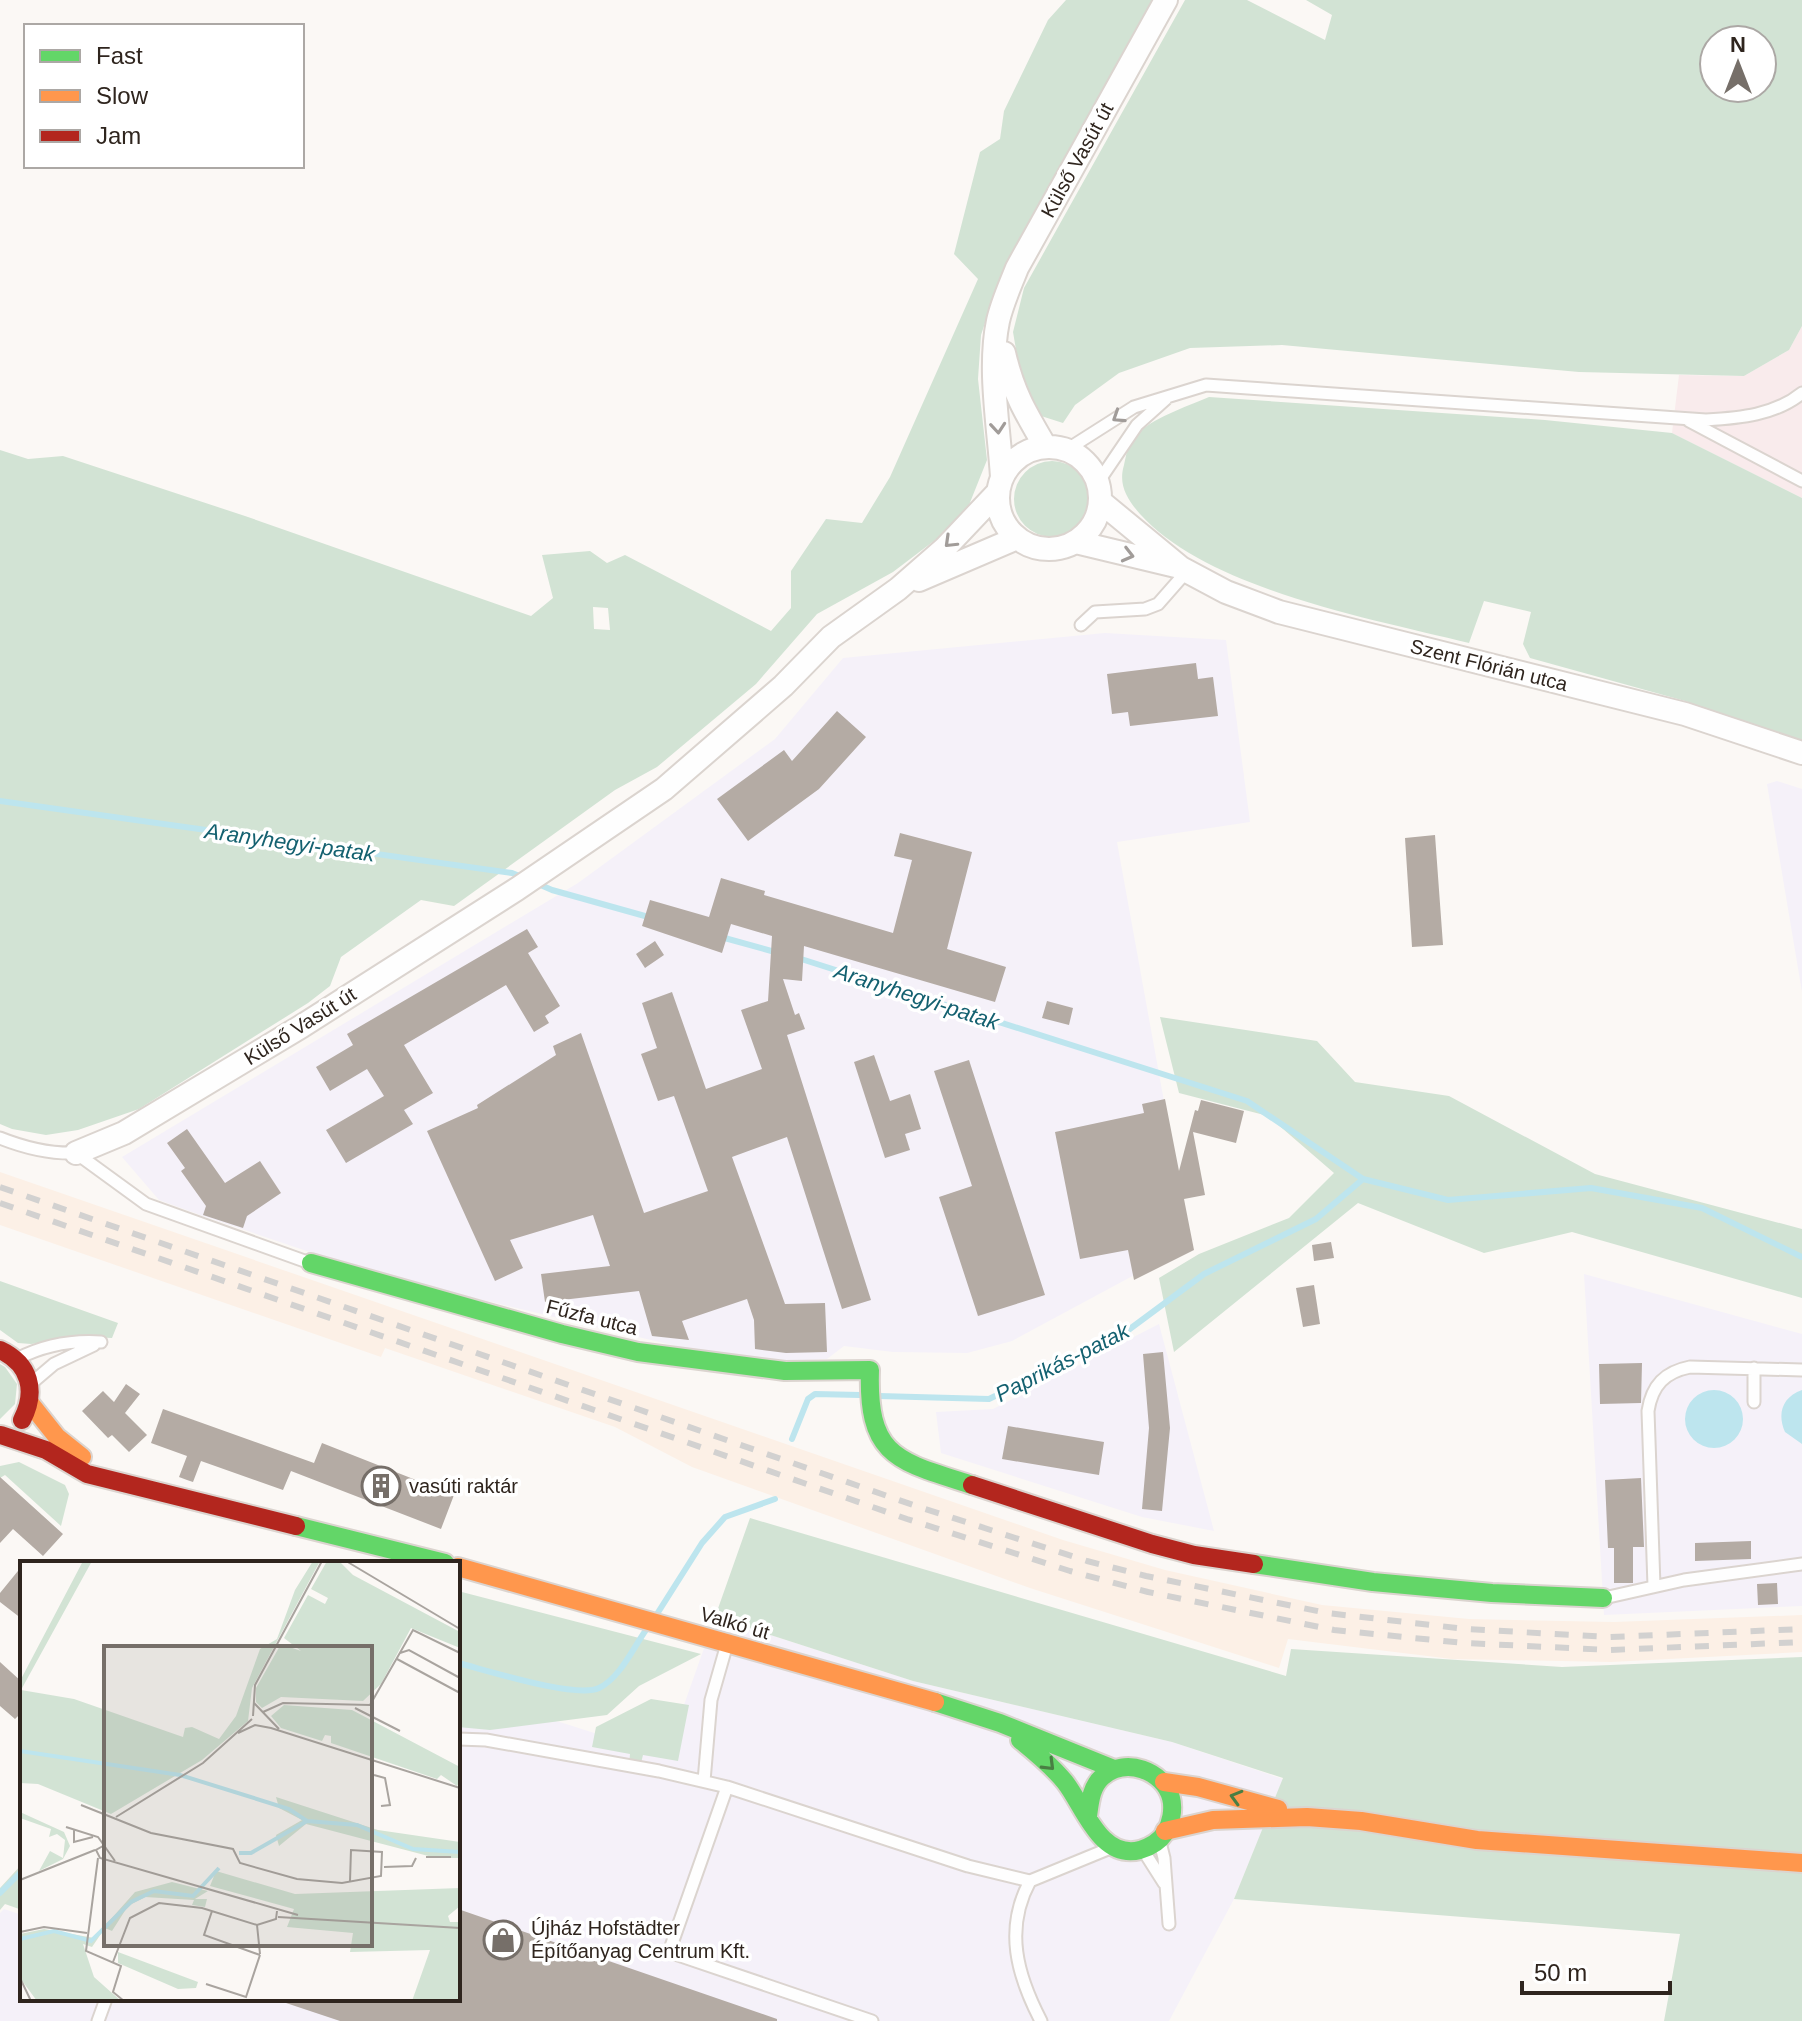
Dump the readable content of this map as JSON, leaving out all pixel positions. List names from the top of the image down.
{
  "streets": {
    "street": [
      "Külső Vasút út",
      "Szent Flórián utca",
      "Fűzfa utca",
      "Valkó út"
    ]
  },
  "crossings": [
    ["Külső Vasút út", "Szent Flórián utca"]
  ],
  "water": ["Aranyhegyi-patak", "Paprikás-patak"],
  "places": {
    "building": ["vasúti raktár"],
    "shop": ["Újház Hofstädter Építőanyag Centrum Kft."]
  },
  "legend": ["Fast", "Slow", "Jam"],
  "scale_bar": "50 m",
  "north": "top"
}
